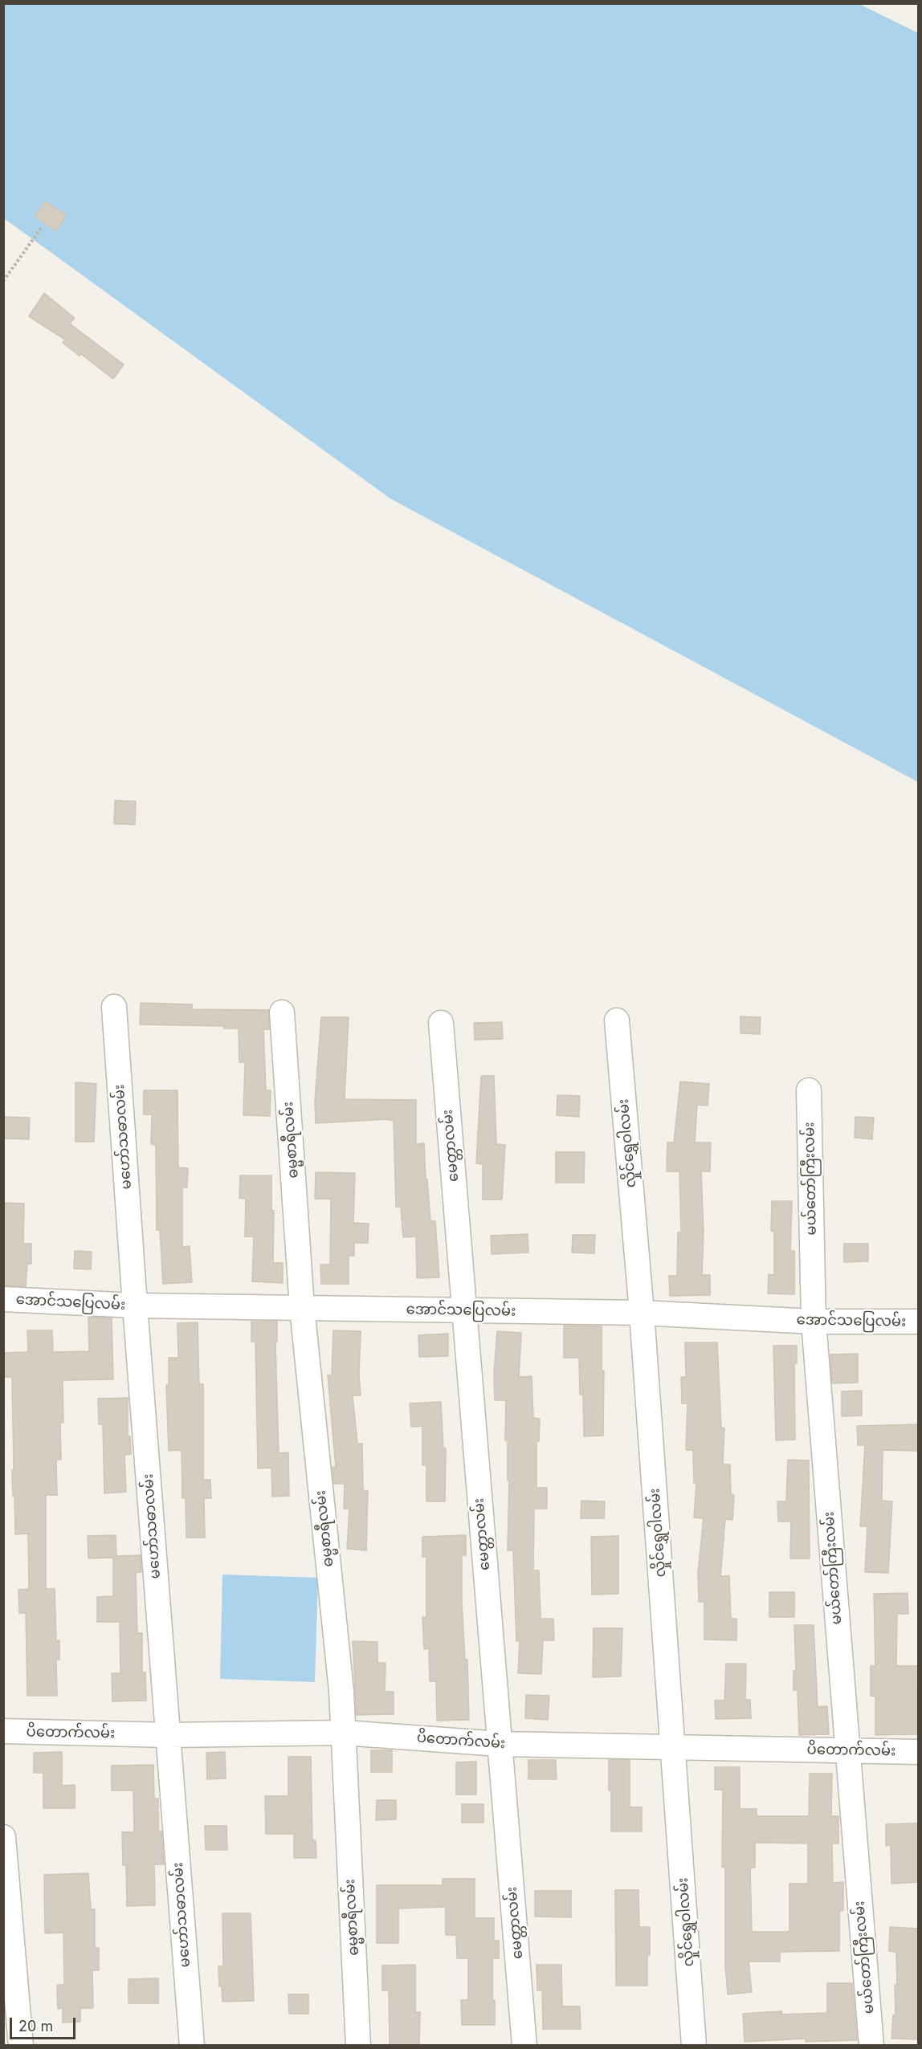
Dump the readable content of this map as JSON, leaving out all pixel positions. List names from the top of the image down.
{
  "streets": {
    "street": [
      "မဟော်သဓာလမ်း",
      "ဓမ္မစာရီလမ်း",
      "လှိုင်ရွှေဝါလမ်း",
      "မေတ္တာလမ်း",
      "မယ်တော်ကြီးလမ်း",
      "အောင်သပြေလမ်း",
      "ပိတောက်လမ်း"
    ]
  },
  "crossings": [
    ["မဟော်သဓာလမ်း", "အောင်သပြေလမ်း"],
    ["မဟော်သဓာလမ်း", "ပိတောက်လမ်း"],
    ["ဓမ္မစာရီလမ်း", "အောင်သပြေလမ်း"],
    ["ဓမ္မစာရီလမ်း", "ပိတောက်လမ်း"],
    ["လှိုင်ရွှေဝါလမ်း", "အောင်သပြေလမ်း"],
    ["လှိုင်ရွှေဝါလမ်း", "ပိတောက်လမ်း"],
    ["မေတ္တာလမ်း", "အောင်သပြေလမ်း"],
    ["မေတ္တာလမ်း", "ပိတောက်လမ်း"],
    ["မယ်တော်ကြီးလမ်း", "အောင်သပြေလမ်း"],
    ["မယ်တော်ကြီးလမ်း", "ပိတောက်လမ်း"]
  ],
  "scale_bar": "20 m"
}
